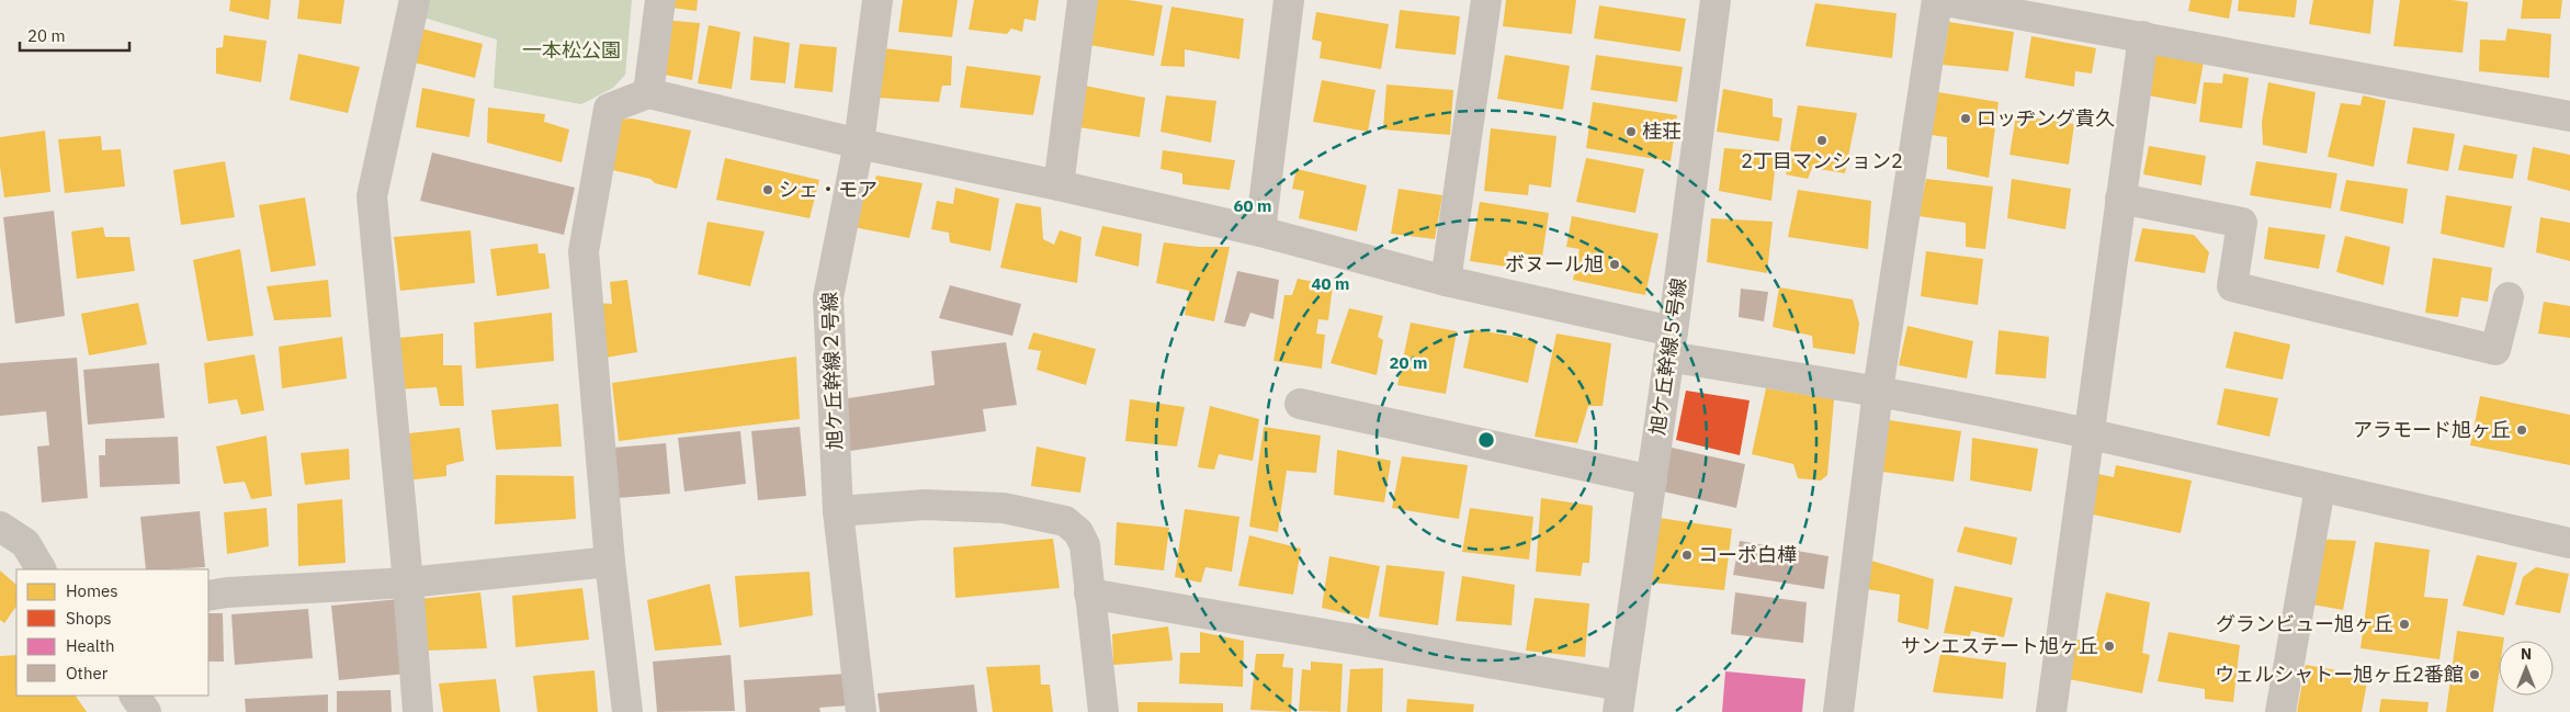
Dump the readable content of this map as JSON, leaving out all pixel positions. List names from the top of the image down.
{
  "streets": {
    "street": ["旭ケ丘幹線５号線", "旭ケ丘幹線２号線"]
  },
  "parks": ["一本松公園"],
  "places": [
    "ロッヂング貴久",
    "桂荘",
    "2丁目マンション2",
    "シェ・モア",
    "ボヌール旭",
    "アラモード旭ヶ丘",
    "コーポ白樺",
    "グランビュー旭ヶ丘",
    "サンエステート旭ヶ丘",
    "ウェルシャトー旭ヶ丘2番館"
  ],
  "legend": [
    "Homes",
    "Shops",
    "Health",
    "Other"
  ],
  "scale_bar": "20 m",
  "north": "top",
  "rings": ["60 m", "40 m", "20 m"]
}
